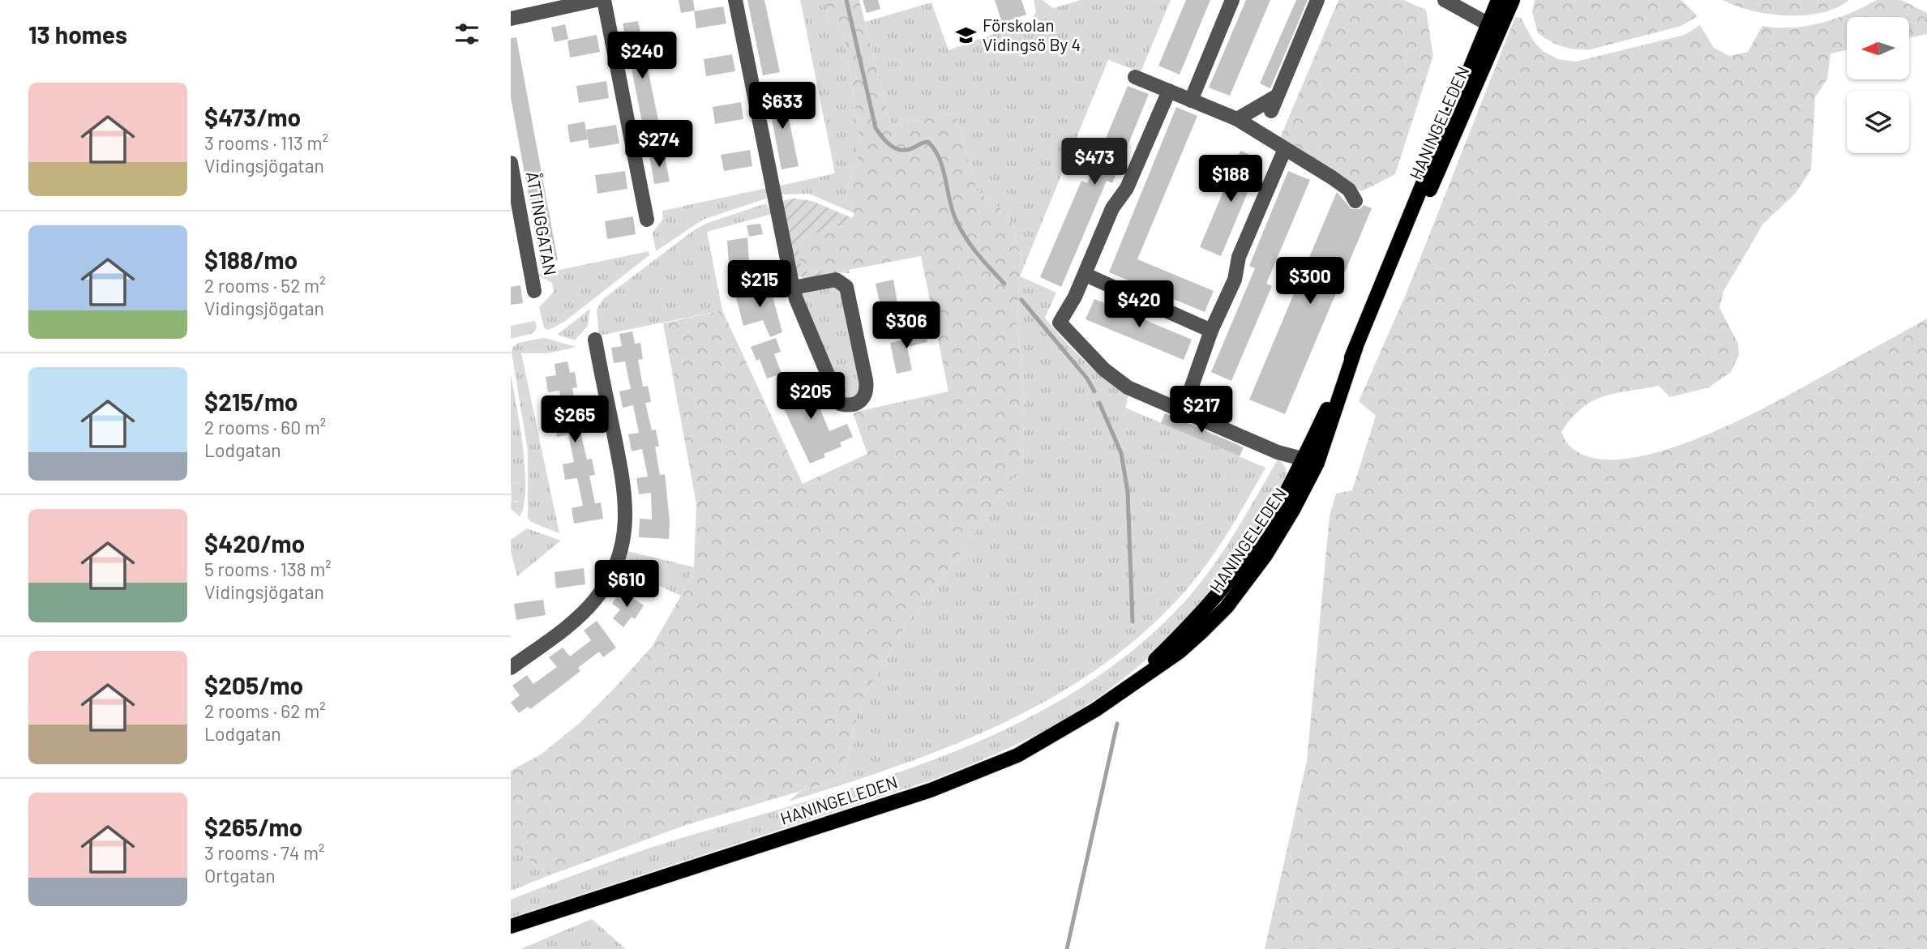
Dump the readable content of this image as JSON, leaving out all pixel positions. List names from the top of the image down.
{
  "streets": {
    "main road": ["HANINGELEDEN"],
    "street": ["ÅTTINGGATAN"]
  },
  "places": {
    "school or university": ["Förskolan Vidingsö By 4"]
  },
  "north": "left",
  "page": {
    "heading": "13 homes",
    "price": [
      "$240",
      "$633",
      "$274",
      "$473",
      "$188",
      "$300",
      "$215",
      "$420",
      "$306",
      "$205",
      "$217",
      "$265",
      "$610"
    ],
    "list": [
      {
        "name": "$473/mo",
        "note": "3 rooms · 113 m² · Vidingsjögatan"
      },
      {
        "name": "$188/mo",
        "note": "2 rooms · 52 m² · Vidingsjögatan"
      },
      {
        "name": "$215/mo",
        "note": "2 rooms · 60 m² · Lodgatan"
      },
      {
        "name": "$420/mo",
        "note": "5 rooms · 138 m² · Vidingsjögatan"
      },
      {
        "name": "$205/mo",
        "note": "2 rooms · 62 m² · Lodgatan"
      },
      {
        "name": "$265/mo",
        "note": "3 rooms · 74 m² · Ortgatan"
      }
    ]
  }
}
